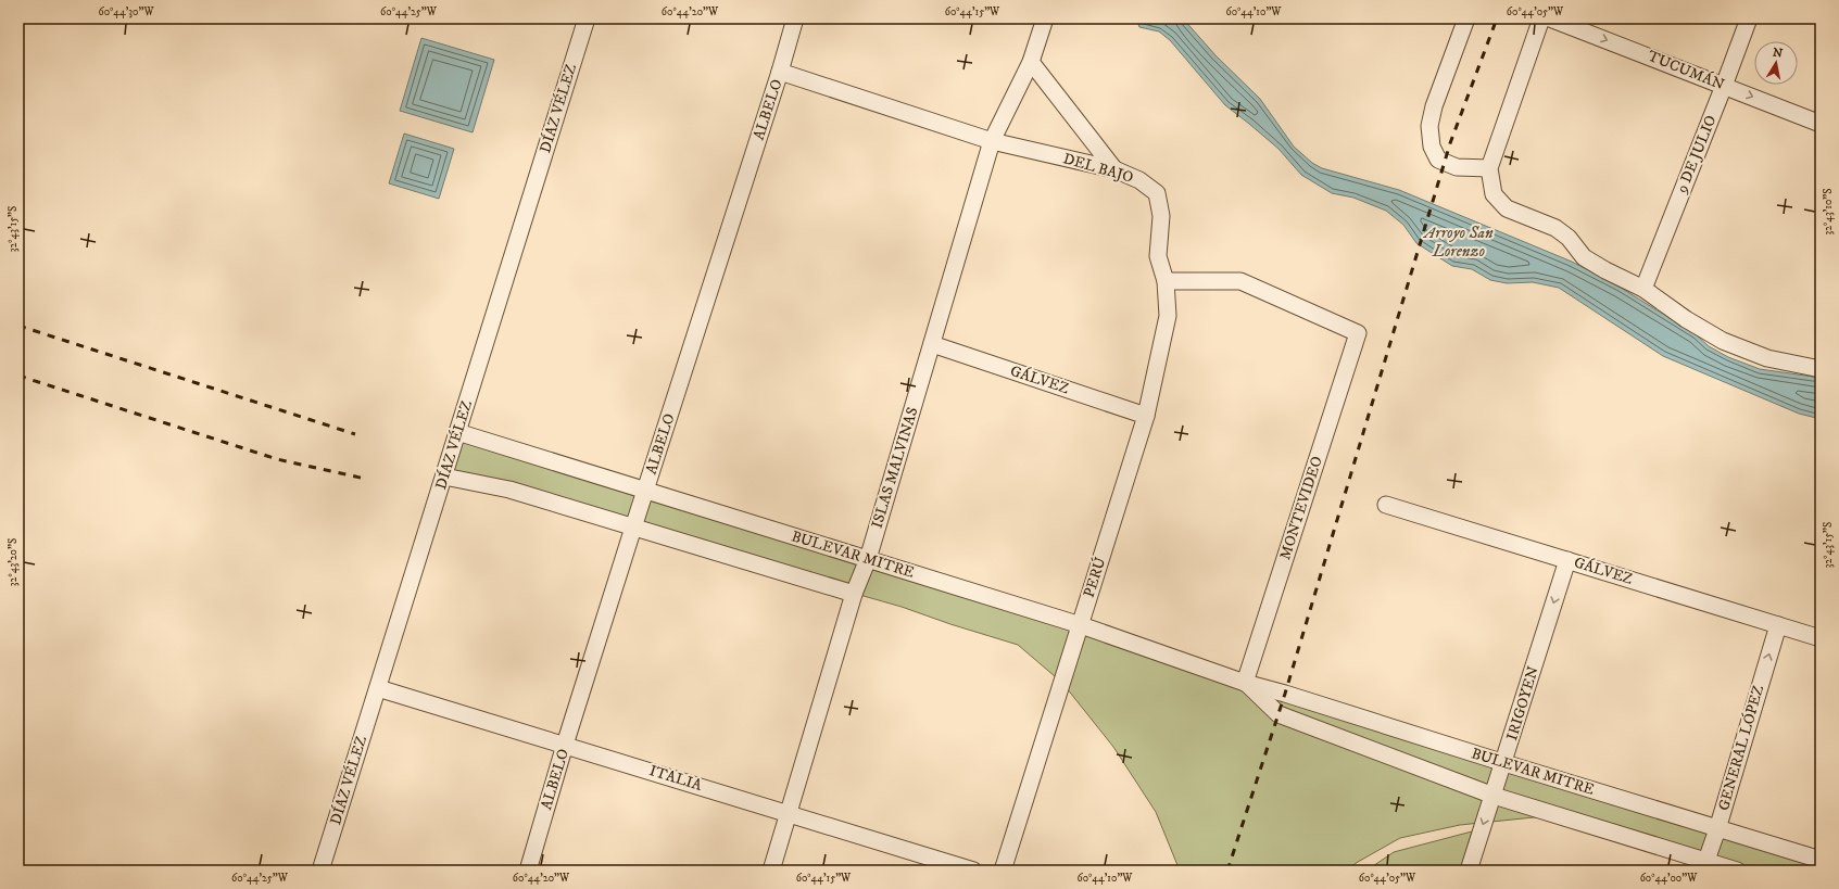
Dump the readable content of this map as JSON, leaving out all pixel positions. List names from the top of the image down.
{
  "streets": {
    "street": [
      "TUCUMÁN",
      "DÍAZ VÉLEZ",
      "ALBELO",
      "9 DE JULIO",
      "DEL BAJO",
      "GÁLVEZ",
      "ISLAS MALVINAS",
      "MONTEVIDEO",
      "BULEVAR MITRE",
      "PERÚ",
      "IRIGOYEN",
      "GENERAL LÓPEZ",
      "ITALIA"
    ]
  },
  "crossings": [
    ["TUCUMÁN", "9 DE JULIO"],
    ["DÍAZ VÉLEZ", "BULEVAR MITRE"],
    ["DÍAZ VÉLEZ", "ITALIA"],
    ["ALBELO", "DEL BAJO"],
    ["ALBELO", "BULEVAR MITRE"],
    ["ALBELO", "ITALIA"],
    ["DEL BAJO", "ISLAS MALVINAS"],
    ["DEL BAJO", "MONTEVIDEO"],
    ["DEL BAJO", "PERÚ"],
    ["GÁLVEZ", "ISLAS MALVINAS"],
    ["GÁLVEZ", "PERÚ"],
    ["GÁLVEZ", "IRIGOYEN"],
    ["GÁLVEZ", "GENERAL LÓPEZ"],
    ["ISLAS MALVINAS", "BULEVAR MITRE"],
    ["ISLAS MALVINAS", "ITALIA"],
    ["MONTEVIDEO", "BULEVAR MITRE"],
    ["MONTEVIDEO", "PERÚ"],
    ["BULEVAR MITRE", "PERÚ"],
    ["BULEVAR MITRE", "IRIGOYEN"],
    ["BULEVAR MITRE", "GENERAL LÓPEZ"]
  ],
  "one_way": ["TUCUMÁN", "IRIGOYEN", "GENERAL LÓPEZ"],
  "water": ["Arroyo San Lorenzo"],
  "north": "top",
  "coordinates": [
    "60°44'30\"W",
    "60°44'25\"W",
    "60°44'20\"W",
    "60°44'15\"W",
    "60°44'10\"W",
    "60°44'05\"W",
    "32°43'10\"S",
    "32°43'15\"S",
    "32°43'20\"S",
    "60°44'00\"W"
  ]
}
